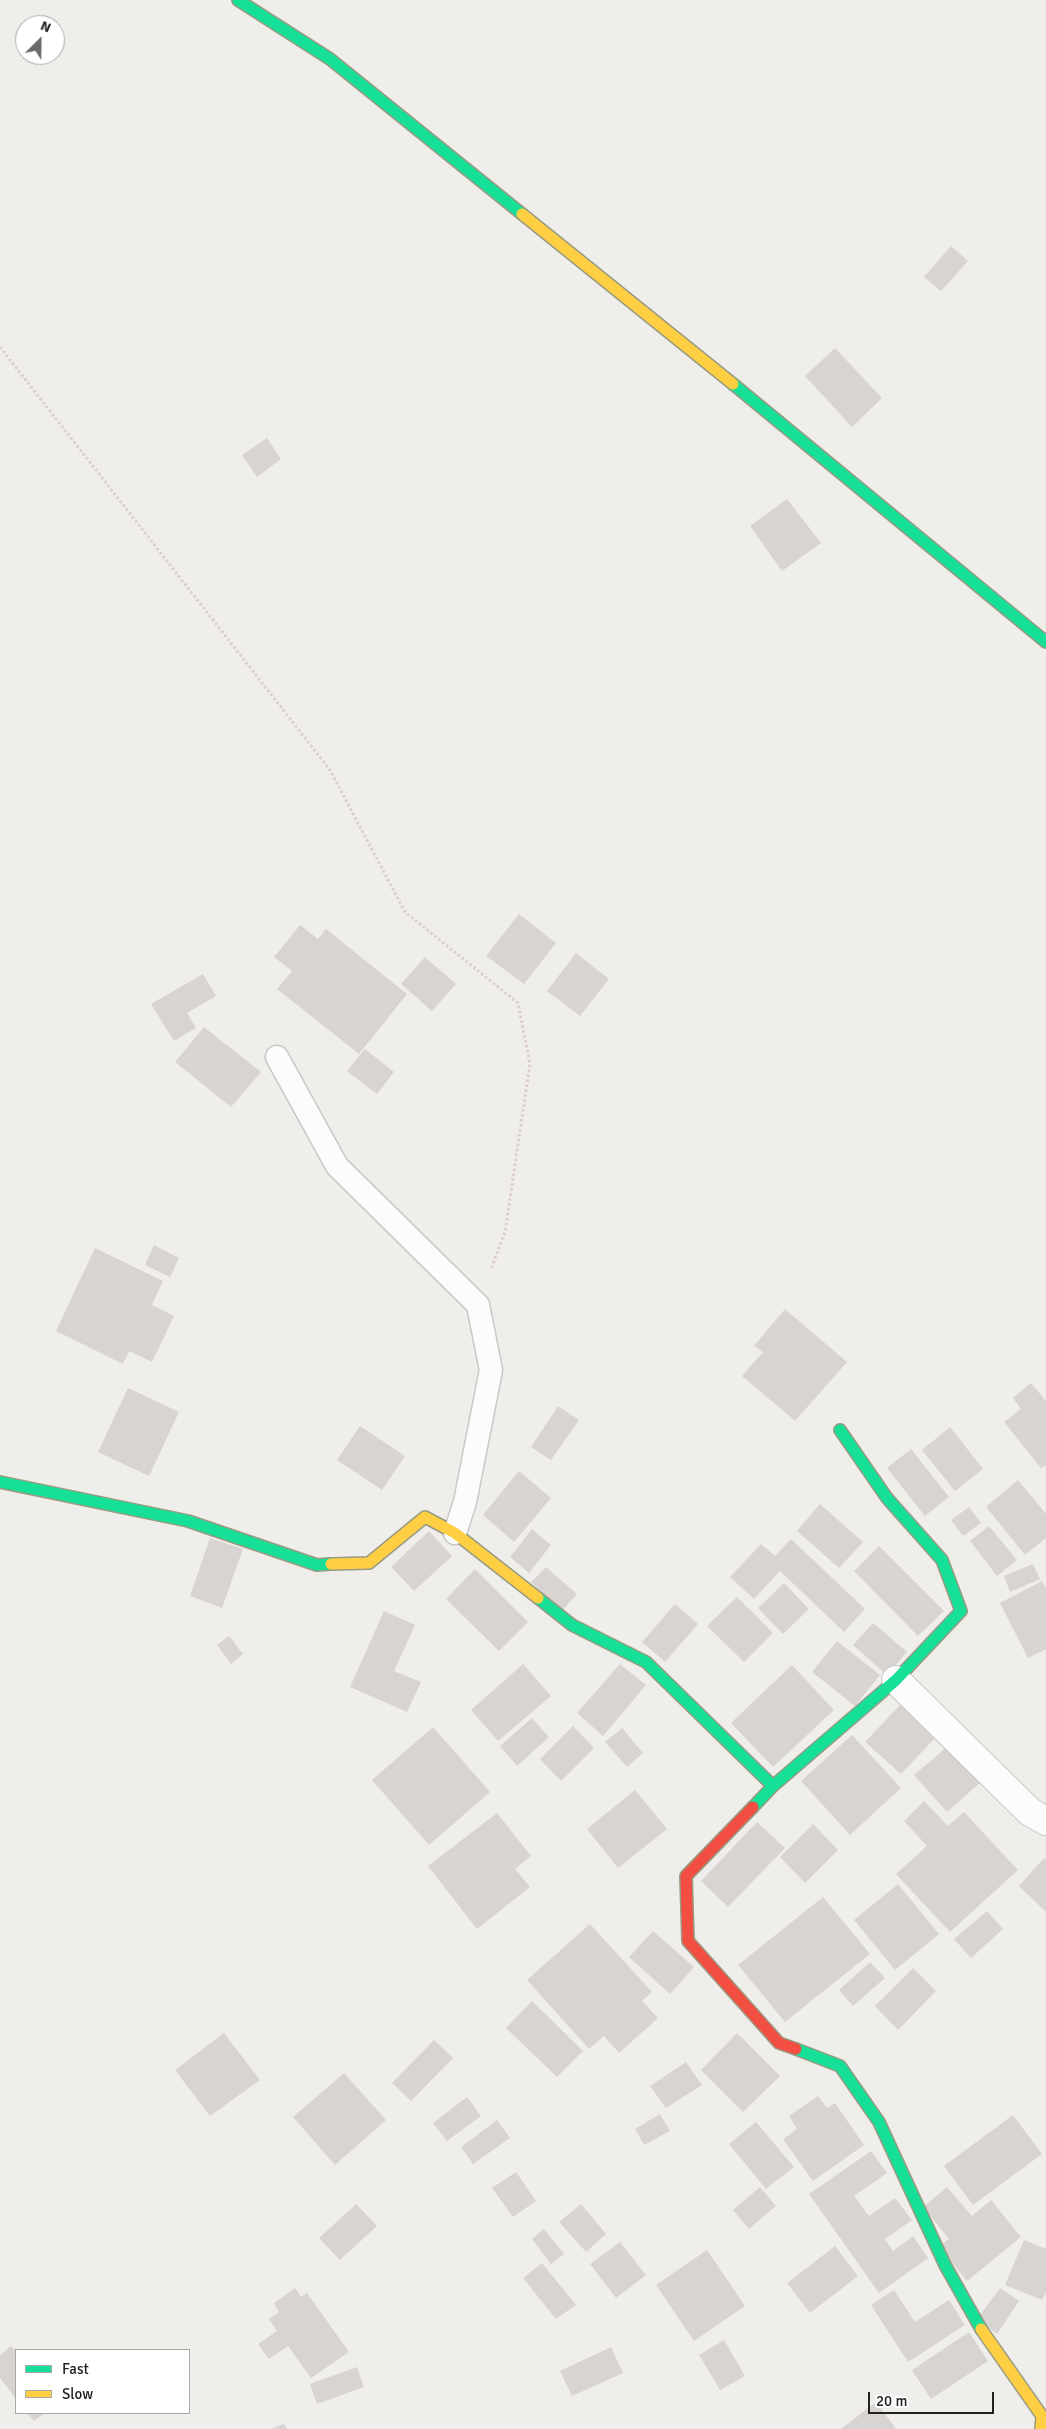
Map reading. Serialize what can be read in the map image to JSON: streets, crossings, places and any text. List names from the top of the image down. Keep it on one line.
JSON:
{"legend":["Fast","Slow"],"scale_bar":"20 m","north":"top right"}
